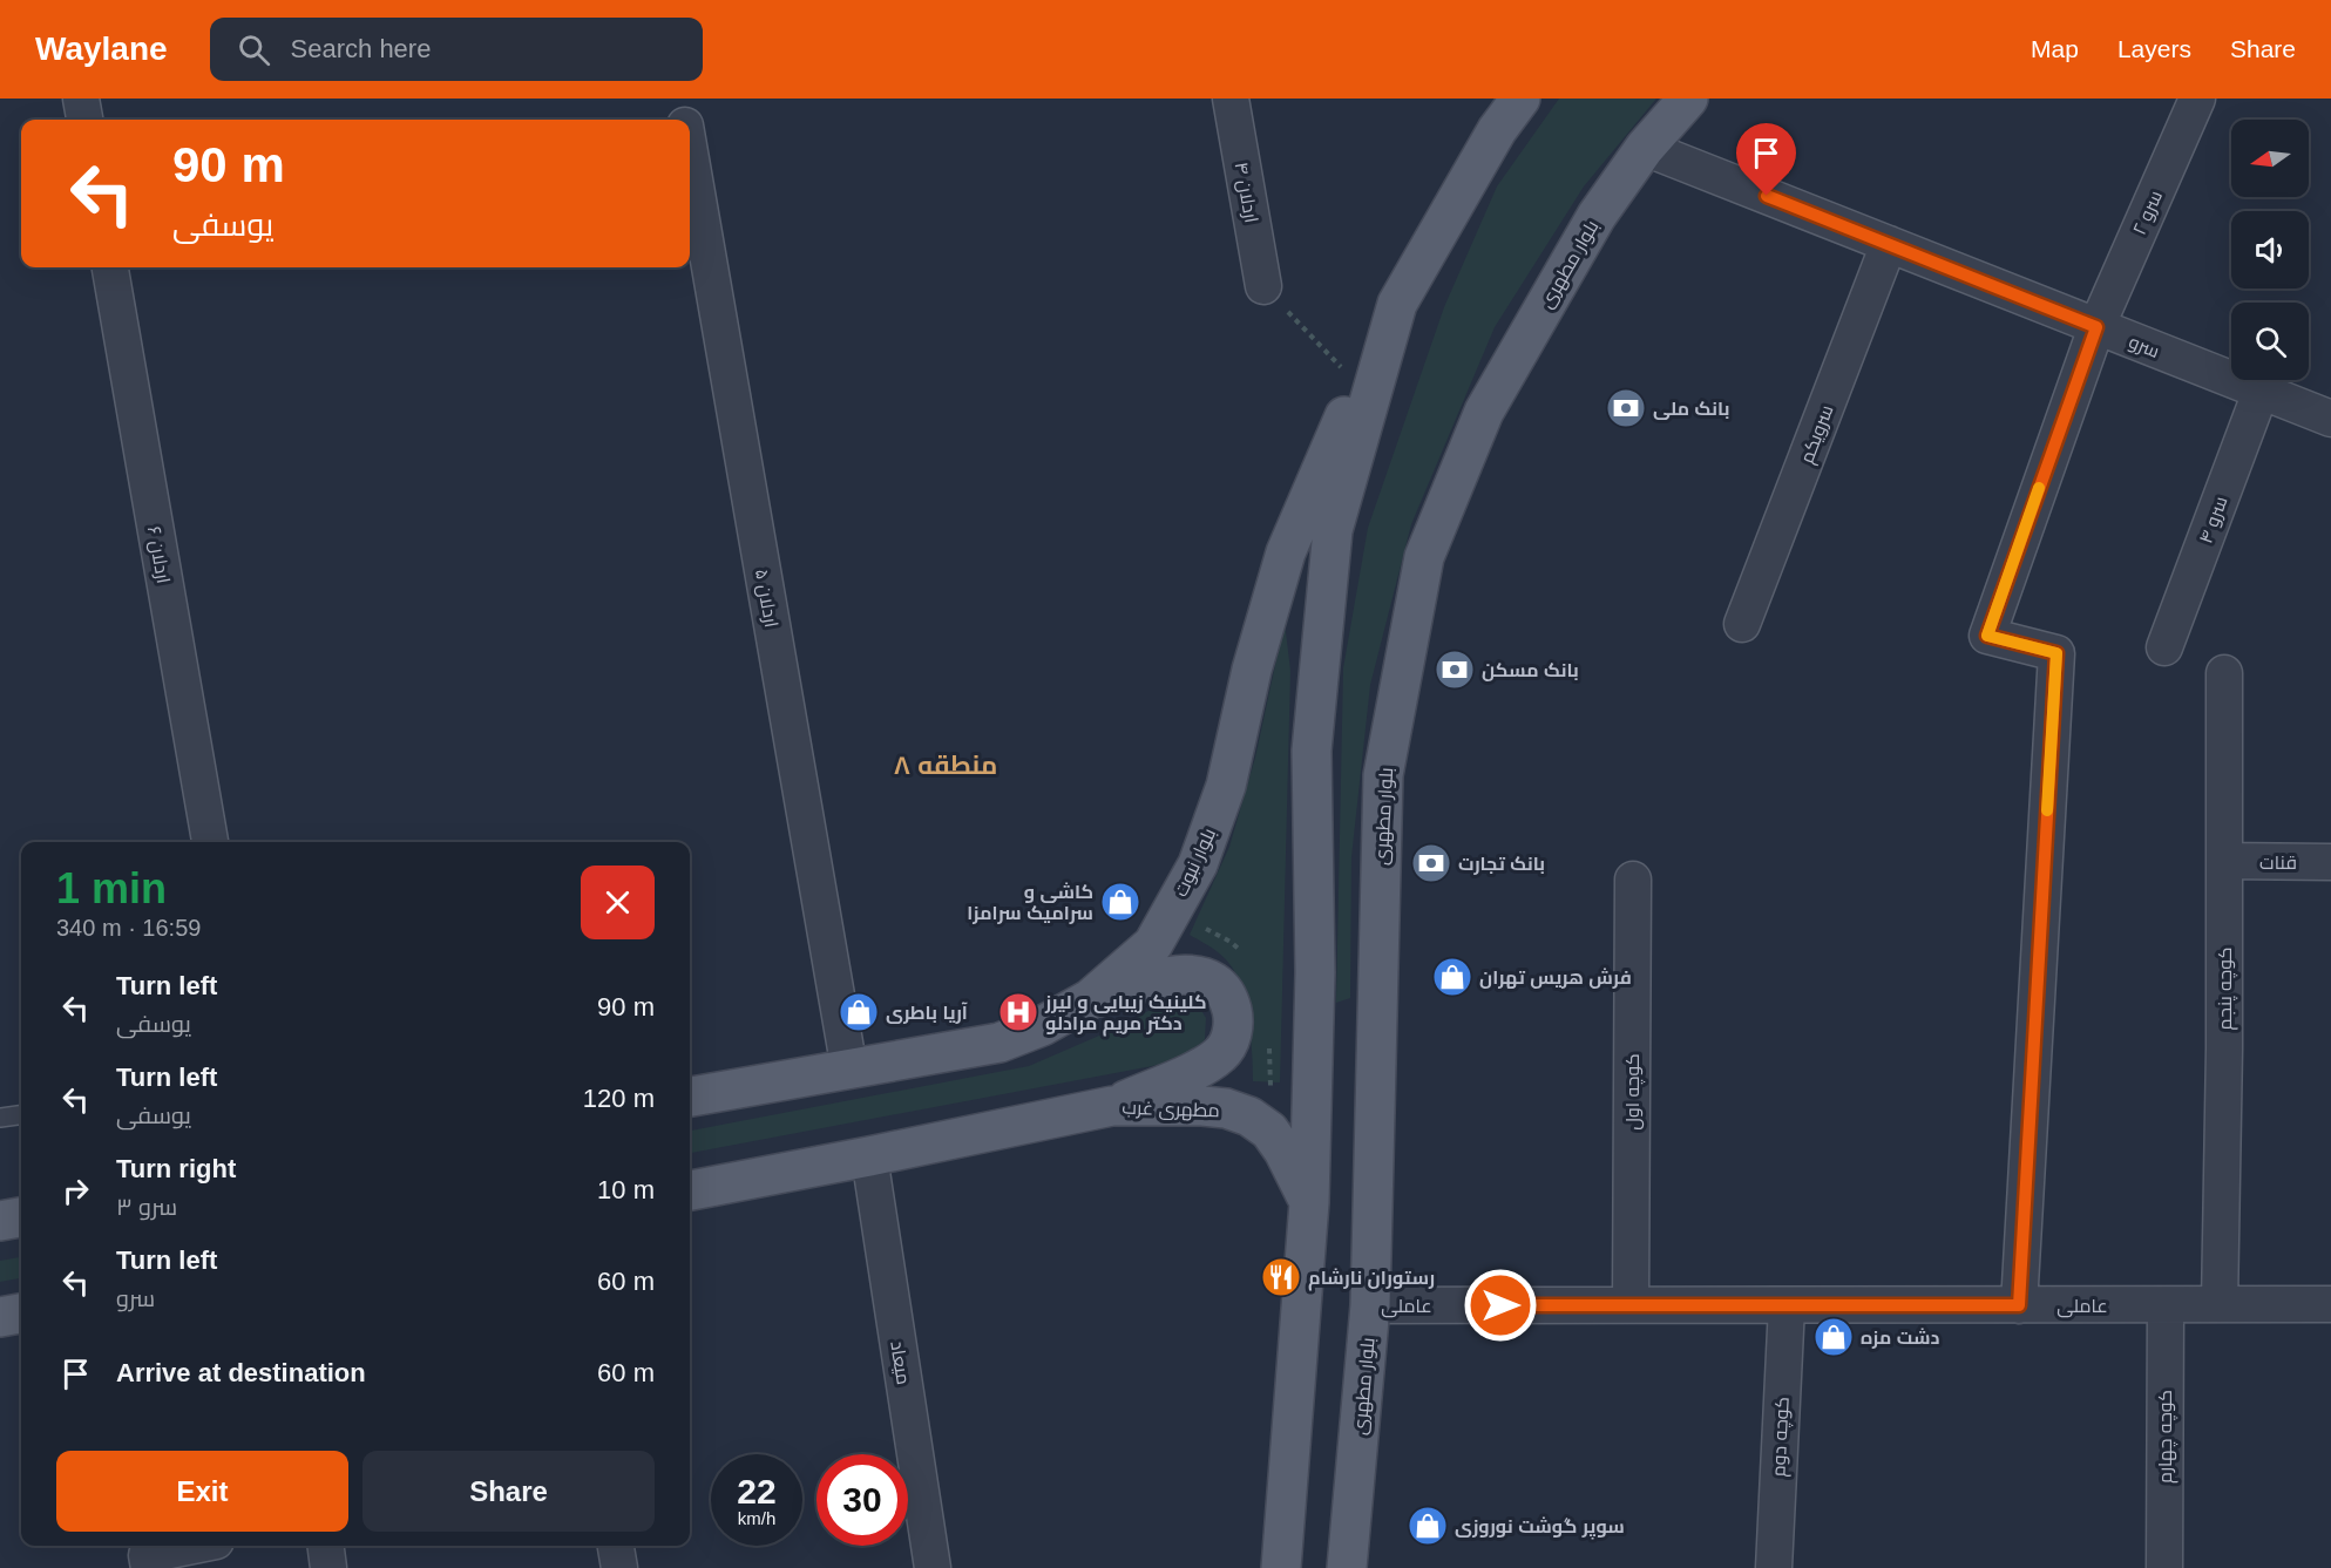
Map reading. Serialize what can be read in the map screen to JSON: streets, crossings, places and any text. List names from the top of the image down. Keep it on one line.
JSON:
{"streets":{"main road":["بلوار مطهری","بلوار نبوت","مطهری غرب"],"street":["اردلان ۴","سرو ۲","سرو","سرویکم","سرو ۴","اردلان ۶","اردلان ۵","قنات","کوچه پنجم","کوچه اول","عاملی","میعاد","کوچه دوم","کوچه چهارم"]},"crossings":[["سرو ۲","سرو"],["سرو ۲","عاملی"],["بلوار مطهری","سرو"],["بلوار مطهری","عاملی"],["سرو","سرویکم"],["سرو","سرو ۴"],["اردلان ۵","بلوار نبوت"],["قنات","کوچه پنجم"],["کوچه پنجم","عاملی"],["کوچه اول","عاملی"],["عاملی","کوچه دوم"],["عاملی","کوچه چهارم"]],"districts":["منطقه ۸"],"places":{"bank":["بانک ملی","بانک مسکن","بانک تجارت"],"shop":["کاشی و سرامیک سرامزا","فرش هریس تهران","آریا باطری","دشت مزه","سوپر گوشت نوروزی"],"hospital":["کلینیک زیبایی و لیرز دکتر مریم مرادلو"],"restaurant":["رستوران نارشام"]},"north":"left","page":{"header":"Waylane","search":"Search here","nav":["Map","Layers","Share"],"turn":["90 m","یوسفی"],"heading":["1 min","340 m · 16:59"],"list":[{"name":"Turn left","note":"یوسفی","value":"90 m"},{"name":"Turn left","note":"یوسفی","value":"120 m"},{"name":"Turn right","note":"سرو ۳","value":"10 m"},{"name":"Turn left","note":"سرو","value":"60 m"},{"name":"Arrive at destination","value":"60 m"}],"buttons":["Exit","Share"],"speed":"22 km/h","limit":"30"}}
